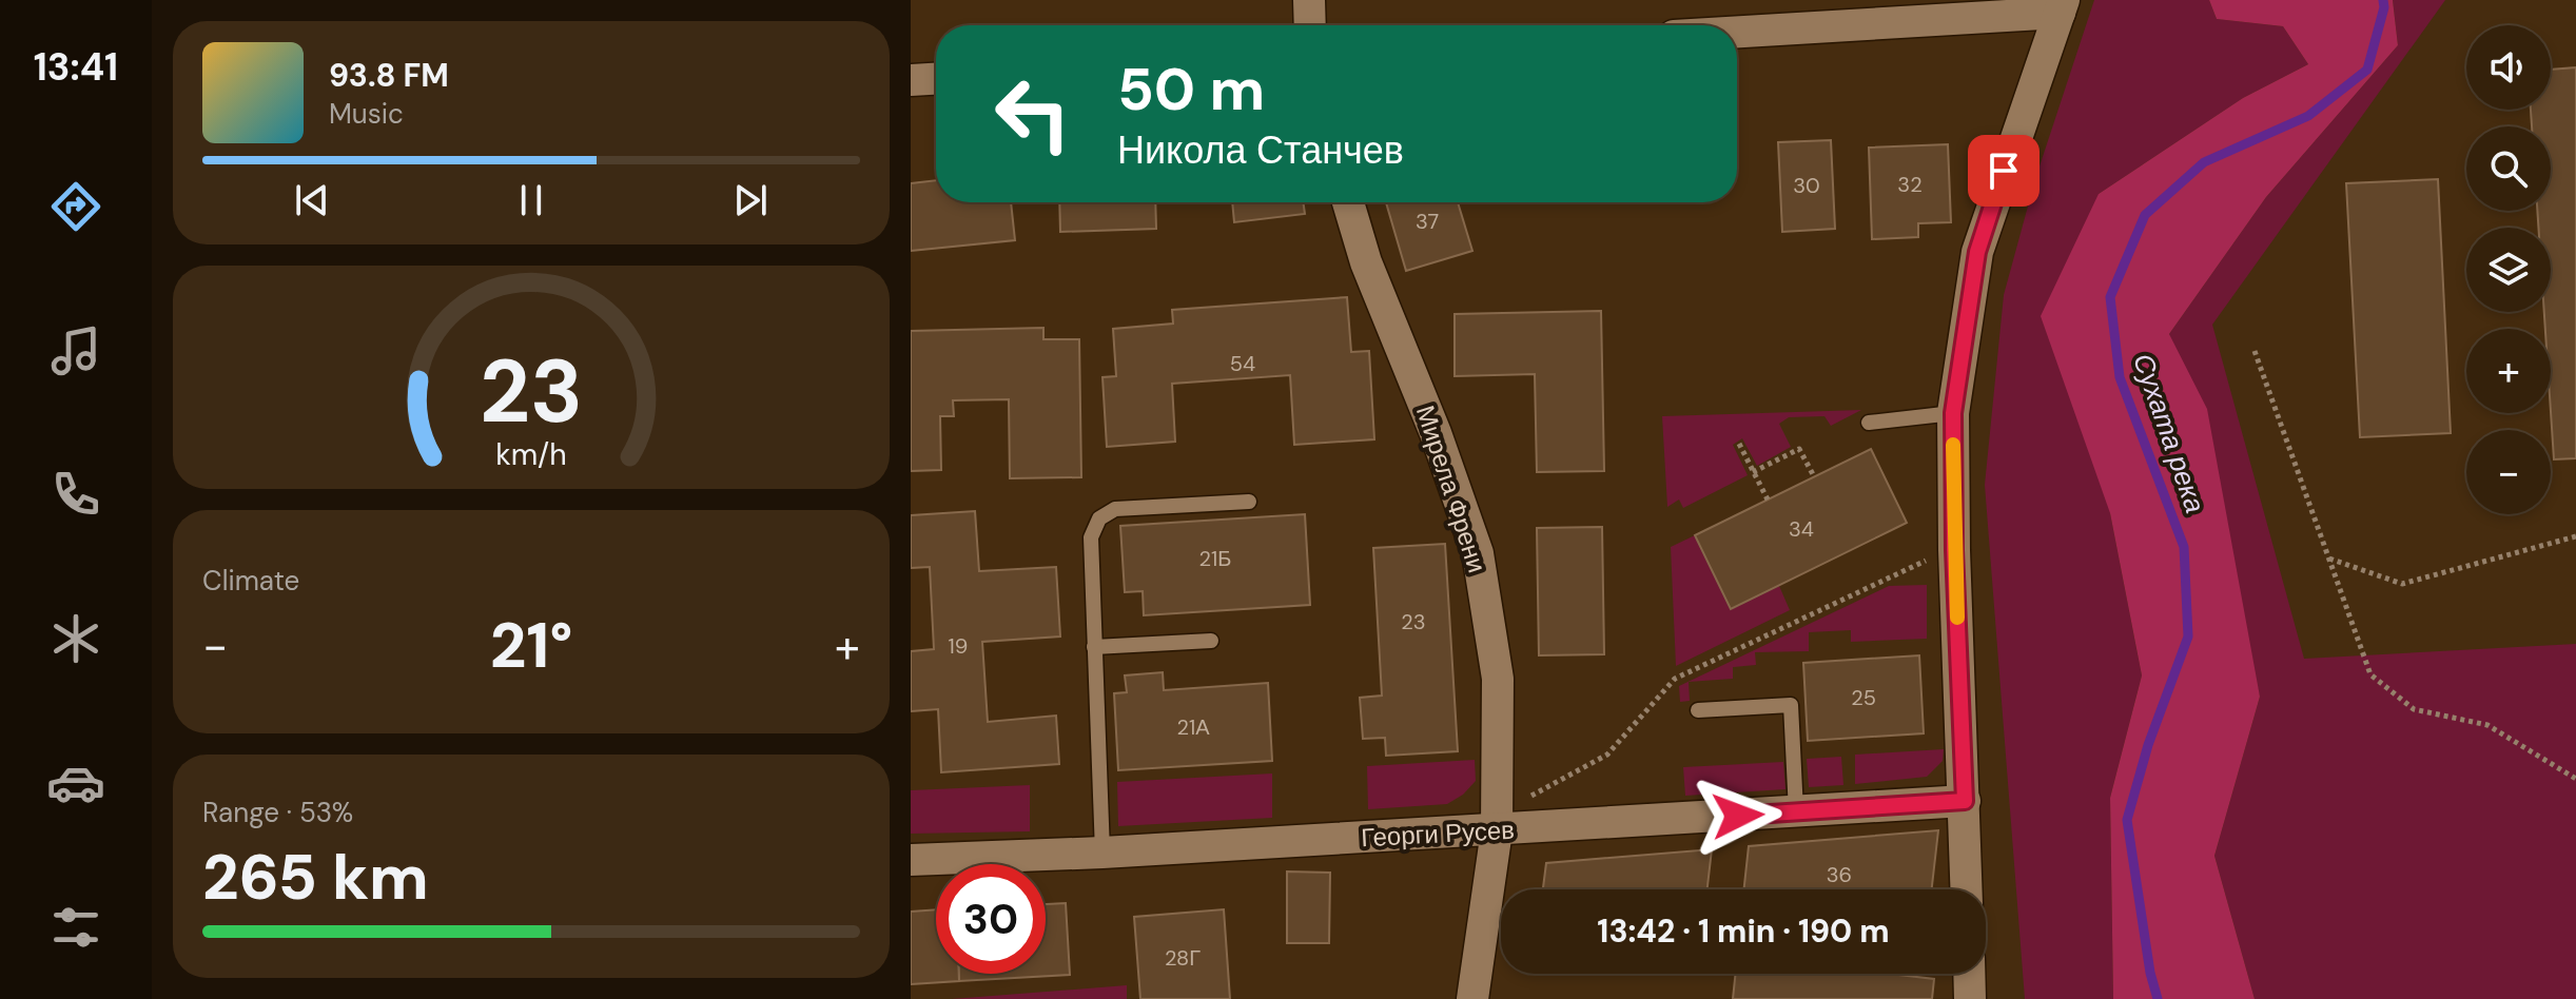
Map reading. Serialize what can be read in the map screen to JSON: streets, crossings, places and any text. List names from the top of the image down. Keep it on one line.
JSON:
{"streets":{"street":["Мирела Френи","Георги Русев"]},"crossings":[["Мирела Френи","Георги Русев"]],"water":["Сухата река"],"house_numbers":["32","30","37","54","34","21Б","23","19","25","21А","36","28Г"],"page":{"tabs":"13:41","map_buttons":["+","−"],"turn":["50 m","Никола Станчев"],"song":["93.8 FM","Music"],"tile":["Climate",["Range · 53%","265 km"]],"heat":["−","21°","+"],"limit":"30","trip":"13:42 · 1 min · 190 m","gauge":["23","km/h"]}}
